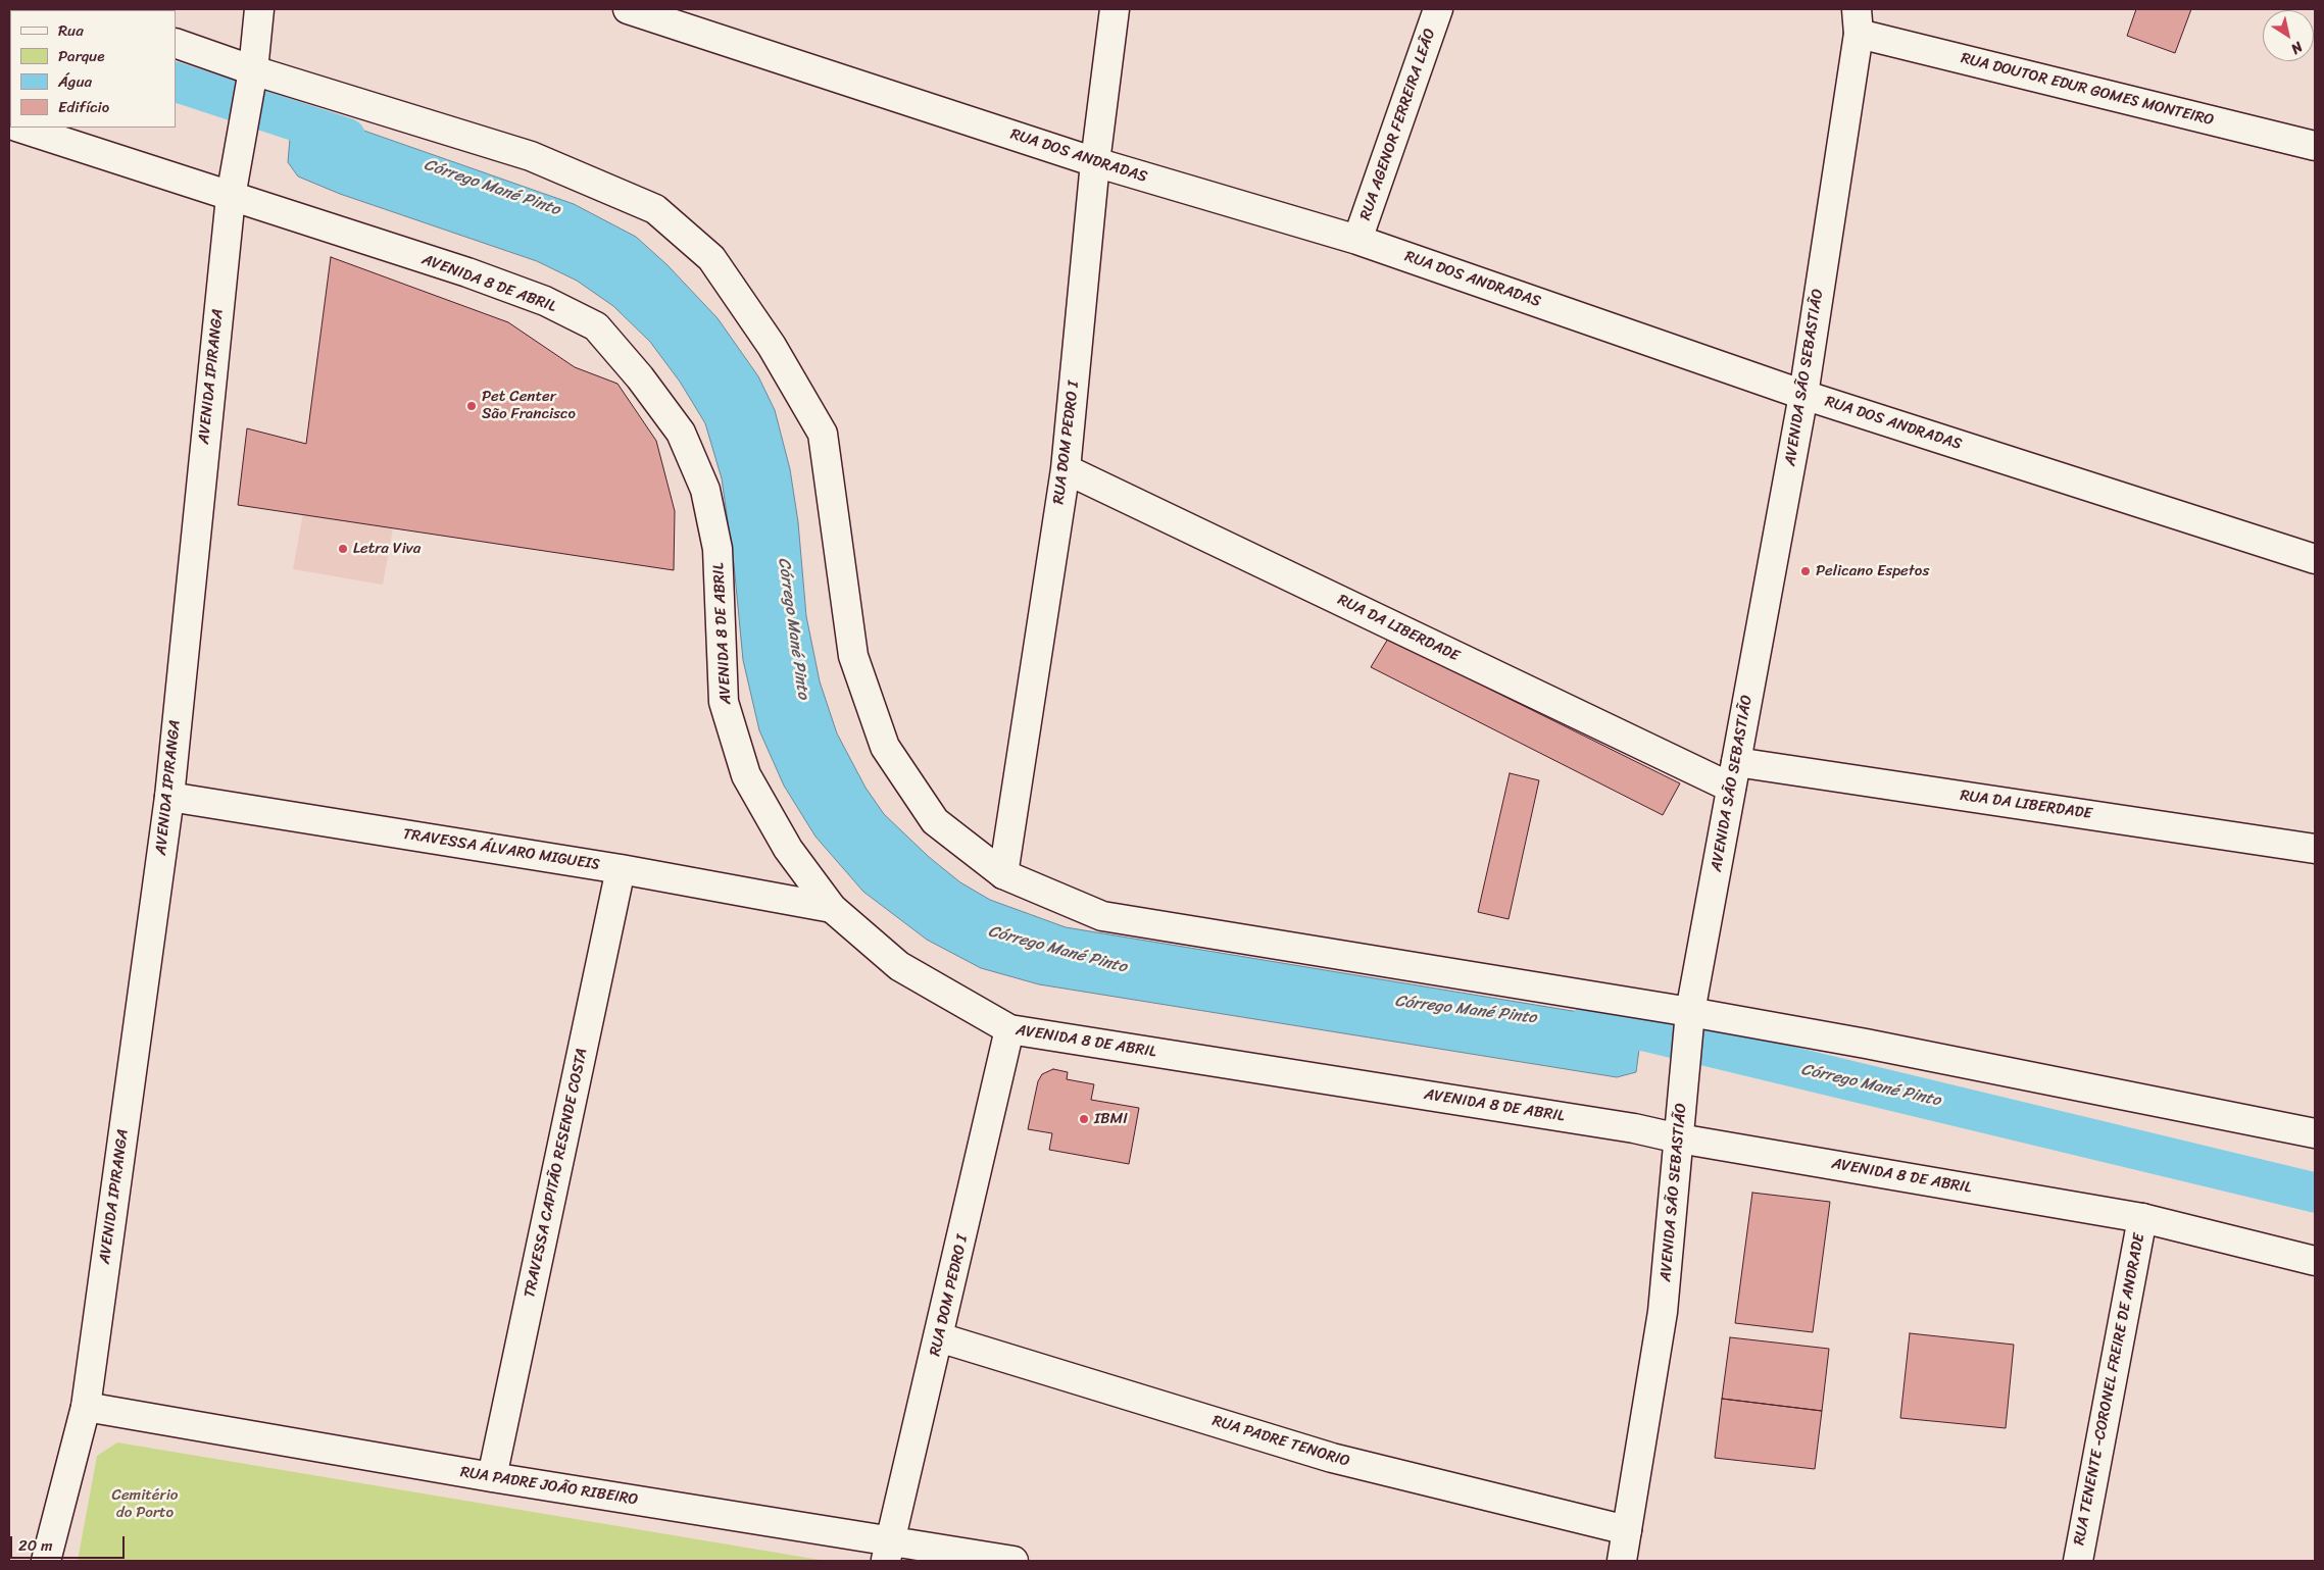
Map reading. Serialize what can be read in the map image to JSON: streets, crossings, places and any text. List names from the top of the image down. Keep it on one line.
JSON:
{"streets":{"street":["RUA DOUTOR EDUR GOMES MONTEIRO","RUA AGENOR FERREIRA LEÃO","RUA DOS ANDRADAS","AVENIDA 8 DE ABRIL","AVENIDA IPIRANGA","AVENIDA SÃO SEBASTIÃO","RUA DOM PEDRO I","RUA DA LIBERDADE","TRAVESSA ÁLVARO MIGUEIS","TRAVESSA CAPITÃO RESENDE COSTA","RUA TENENTE -CORONEL FREIRE DE ANDRADE","RUA PADRE TENORIO","RUA PADRE JOÃO RIBEIRO"]},"crossings":[["RUA DOUTOR EDUR GOMES MONTEIRO","AVENIDA SÃO SEBASTIÃO"],["RUA AGENOR FERREIRA LEÃO","RUA DOS ANDRADAS"],["RUA DOS ANDRADAS","AVENIDA SÃO SEBASTIÃO"],["RUA DOS ANDRADAS","RUA DOM PEDRO I"],["AVENIDA 8 DE ABRIL","AVENIDA IPIRANGA"],["AVENIDA 8 DE ABRIL","AVENIDA SÃO SEBASTIÃO"],["AVENIDA 8 DE ABRIL","RUA DOM PEDRO I"],["AVENIDA 8 DE ABRIL","TRAVESSA ÁLVARO MIGUEIS"],["AVENIDA 8 DE ABRIL","RUA TENENTE -CORONEL FREIRE DE ANDRADE"],["AVENIDA IPIRANGA","TRAVESSA ÁLVARO MIGUEIS"],["AVENIDA IPIRANGA","RUA PADRE JOÃO RIBEIRO"],["AVENIDA SÃO SEBASTIÃO","RUA DA LIBERDADE"],["AVENIDA SÃO SEBASTIÃO","RUA PADRE TENORIO"],["RUA DOM PEDRO I","RUA DA LIBERDADE"],["RUA DOM PEDRO I","RUA PADRE TENORIO"],["RUA DOM PEDRO I","RUA PADRE JOÃO RIBEIRO"],["TRAVESSA ÁLVARO MIGUEIS","TRAVESSA CAPITÃO RESENDE COSTA"],["TRAVESSA CAPITÃO RESENDE COSTA","RUA PADRE JOÃO RIBEIRO"]],"water":["Córrego Mané Pinto"],"parks":["Cemitério do Porto"],"places":["Pet Center São Francisco","Letra Viva","Pelicano Espetos","IBMI"],"legend":["Rua","Parque","Água","Edifício"],"scale_bar":"20 m","north":"bottom right"}
